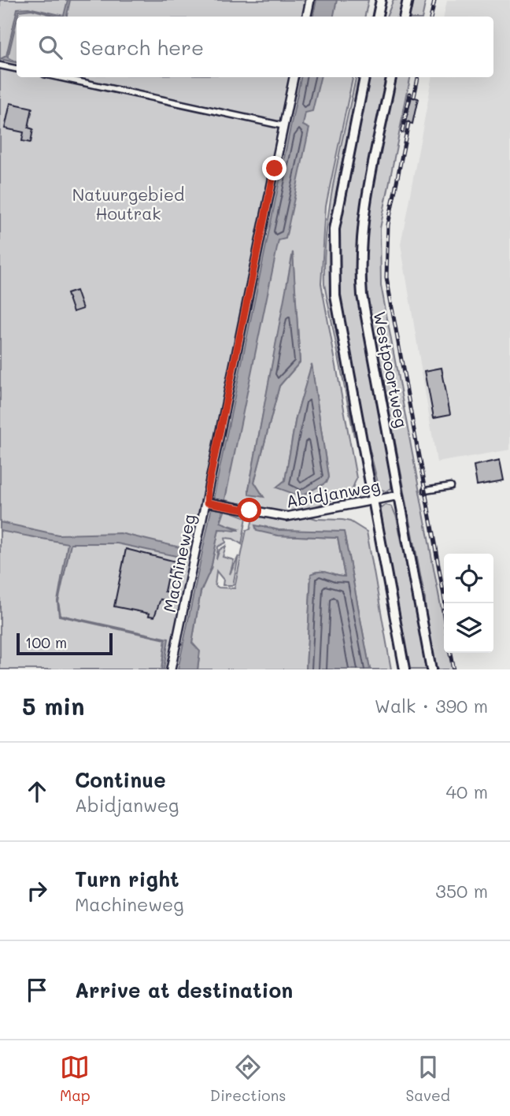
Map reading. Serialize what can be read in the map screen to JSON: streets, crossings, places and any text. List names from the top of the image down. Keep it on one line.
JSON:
{"streets":{"main road":["Westpoortweg"],"street":["Abidjanweg","Machineweg"]},"crossings":[["Westpoortweg","Abidjanweg"],["Abidjanweg","Machineweg"]],"parks":["Natuurgebied Houtrak"],"scale_bar":"100 m","page":{"search":"Search here","scale":"100 m","heading":["5 min","Walk · 390 m"],"list":[["Continue","Abidjanweg","40 m"],["Turn right","Machineweg","350 m"],"Arrive at destination"],"nav":["Map","Directions","Saved"]}}
